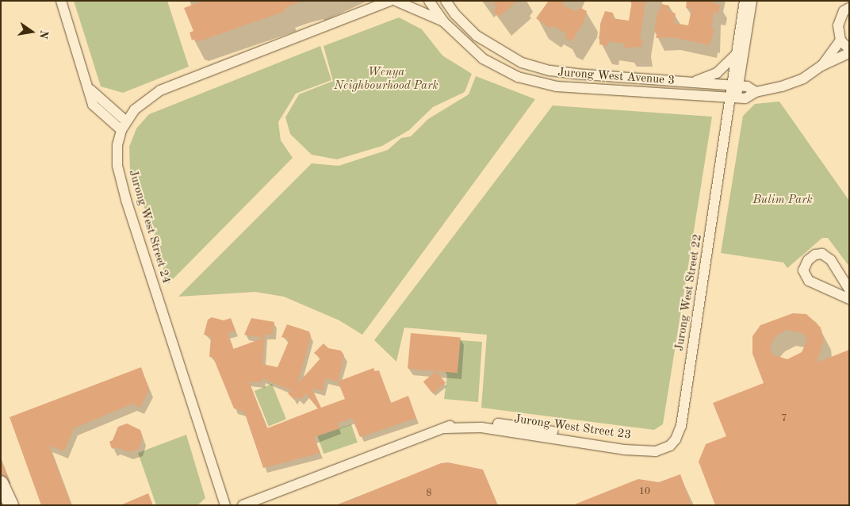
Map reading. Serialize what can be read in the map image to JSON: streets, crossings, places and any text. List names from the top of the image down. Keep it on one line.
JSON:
{"streets":{"street":["Jurong West Avenue 3","Jurong West Street 24","Jurong West Street 22","Jurong West Street 23"]},"crossings":[["Jurong West Avenue 3","Jurong West Street 22"],["Jurong West Street 22","Jurong West Street 23"]],"parks":["Wenya Neighbourhood Park","Bulim Park"],"house_numbers":["7","10","8"],"north":"right"}
